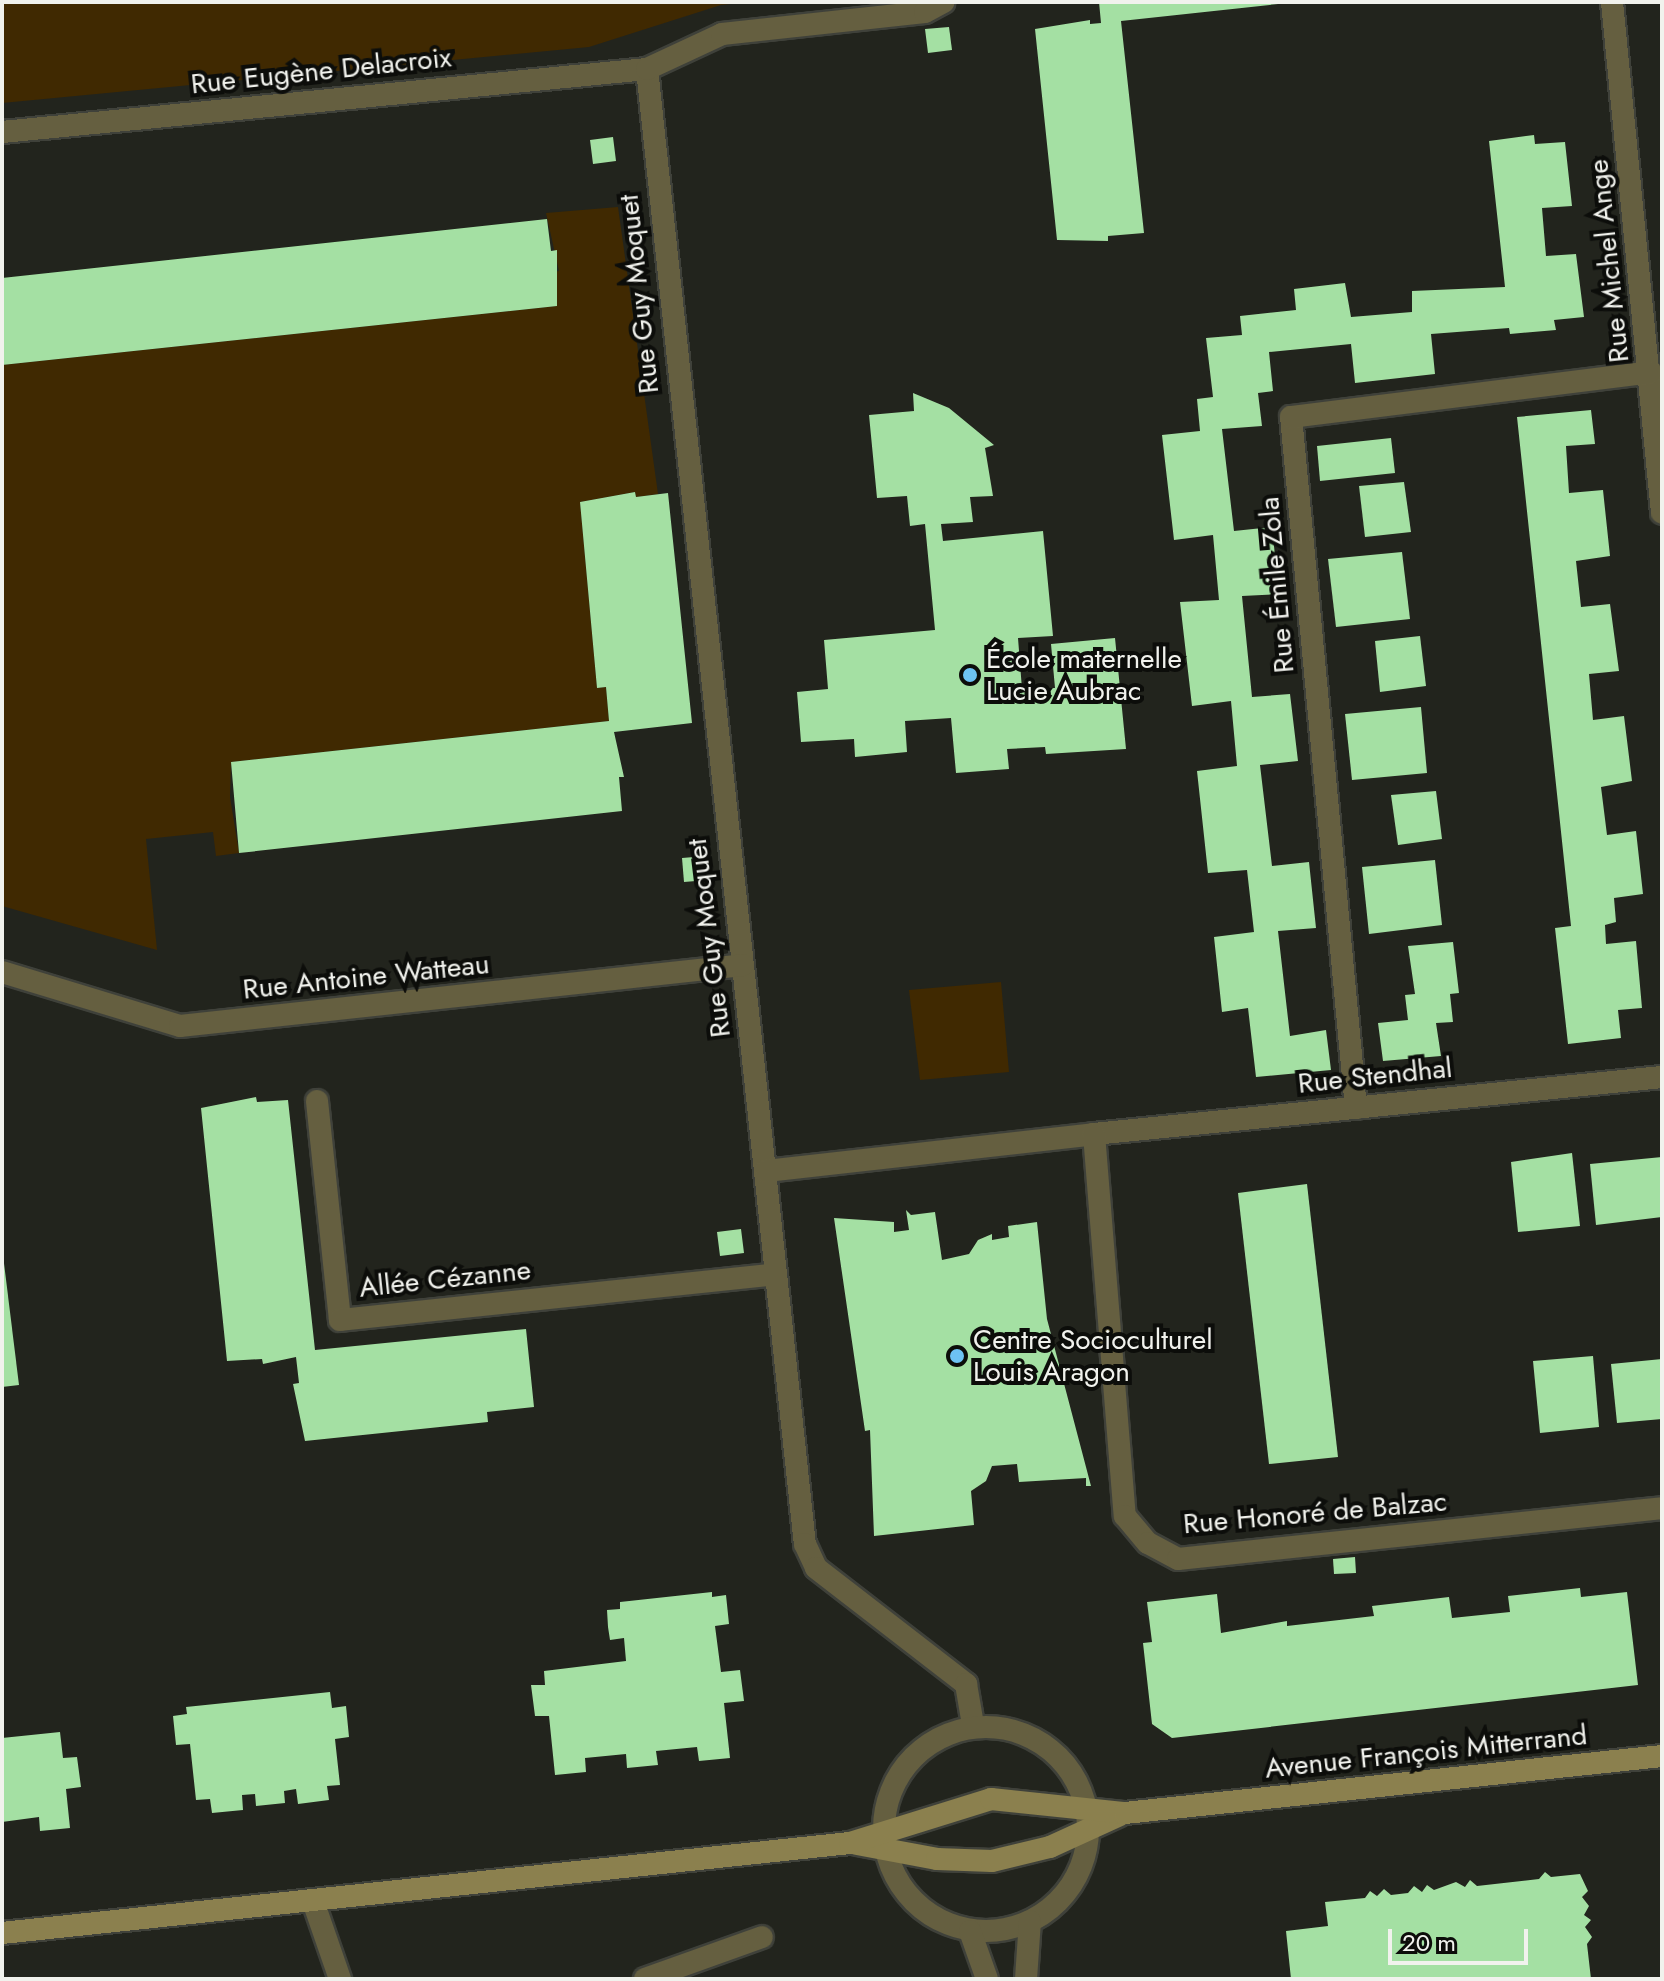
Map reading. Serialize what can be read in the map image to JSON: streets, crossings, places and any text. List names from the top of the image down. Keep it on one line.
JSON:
{"streets":{"main road":["Avenue François Mitterrand"],"street":["Rue Eugène Delacroix","Rue Michel Ange","Rue Guy Moquet","Rue Émile Zola","Rue Antoine Watteau","Rue Stendhal","Allée Cézanne","Rue Honoré de Balzac"]},"crossings":[["Rue Eugène Delacroix","Rue Guy Moquet"],["Rue Michel Ange","Rue Émile Zola"],["Rue Guy Moquet","Rue Antoine Watteau"],["Rue Guy Moquet","Allée Cézanne"],["Rue Émile Zola","Rue Stendhal"],["Rue Stendhal","Rue Honoré de Balzac"]],"places":["École maternelle Lucie Aubrac","Centre Socioculturel Louis Aragon"],"scale_bar":"20 m"}
